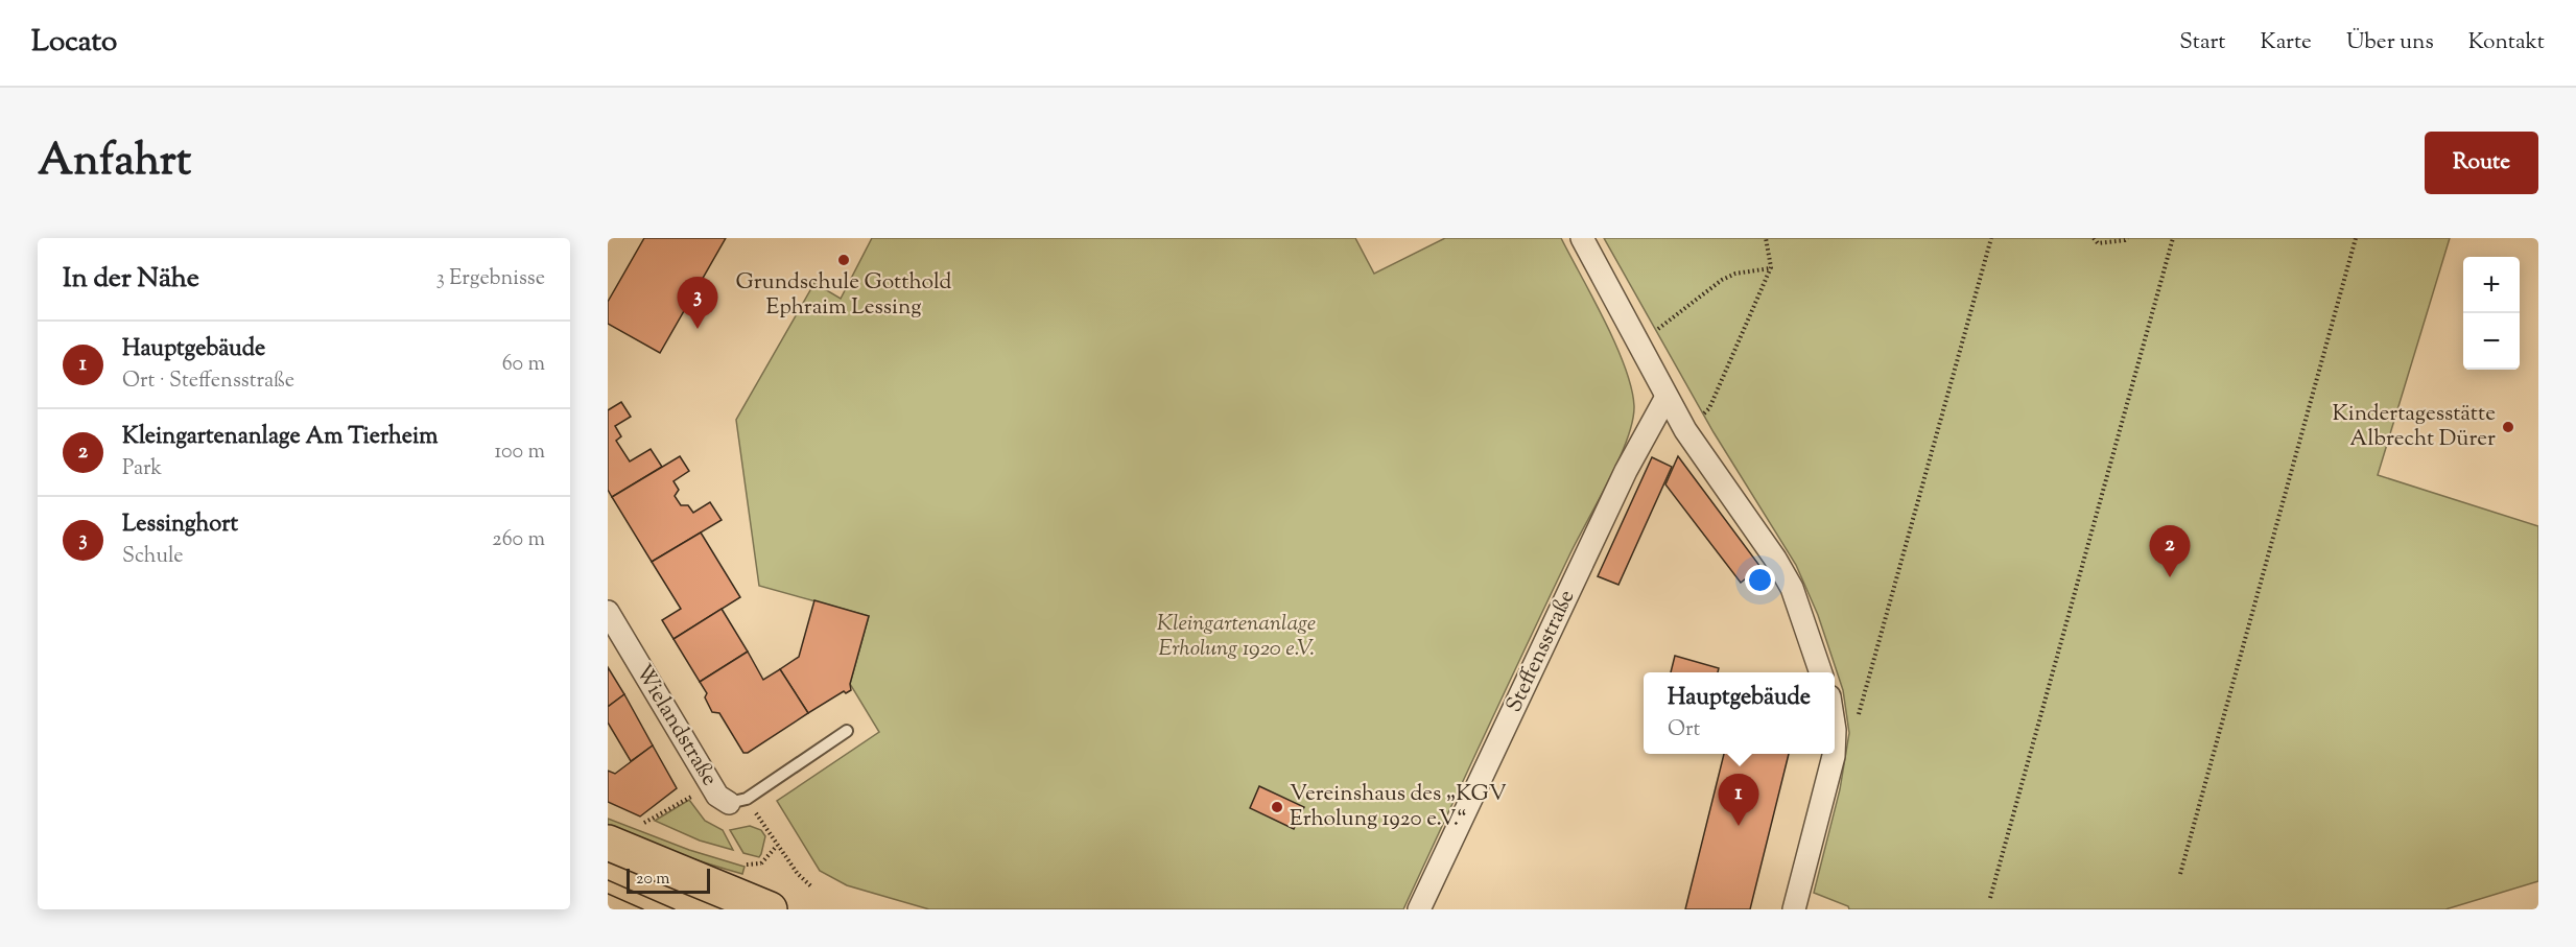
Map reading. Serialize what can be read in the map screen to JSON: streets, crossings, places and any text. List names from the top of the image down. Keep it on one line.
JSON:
{"streets":{"street":["Steffensstraße","Wielandstraße"]},"parks":["Kleingartenanlage Erholung 1920 e.V."],"places":["Grundschule Gotthold Ephraim Lessing","Kindertagesstätte Albrecht Dürer","Vereinshaus des „KGV Erholung 1920 e.V.“"],"scale_bar":"20 m","page":{"header":"Locato","nav":["Start","Karte","Über uns","Kontakt"],"title":"Anfahrt","buttons":"Route","heading":["In der Nähe","3 Ergebnisse"],"map_buttons":["+","−"],"pins":["3","2","1"],"list":[{"mark":"1","name":"Hauptgebäude","note":"Ort · Steffensstraße","value":"60 m"},{"mark":"2","name":"Kleingartenanlage Am Tierheim","note":"Park","value":"100 m"},{"mark":"3","name":"Lessinghort","note":"Schule","value":"260 m"}],"popup":["Hauptgebäude","Ort"],"scale":"20 m"}}
